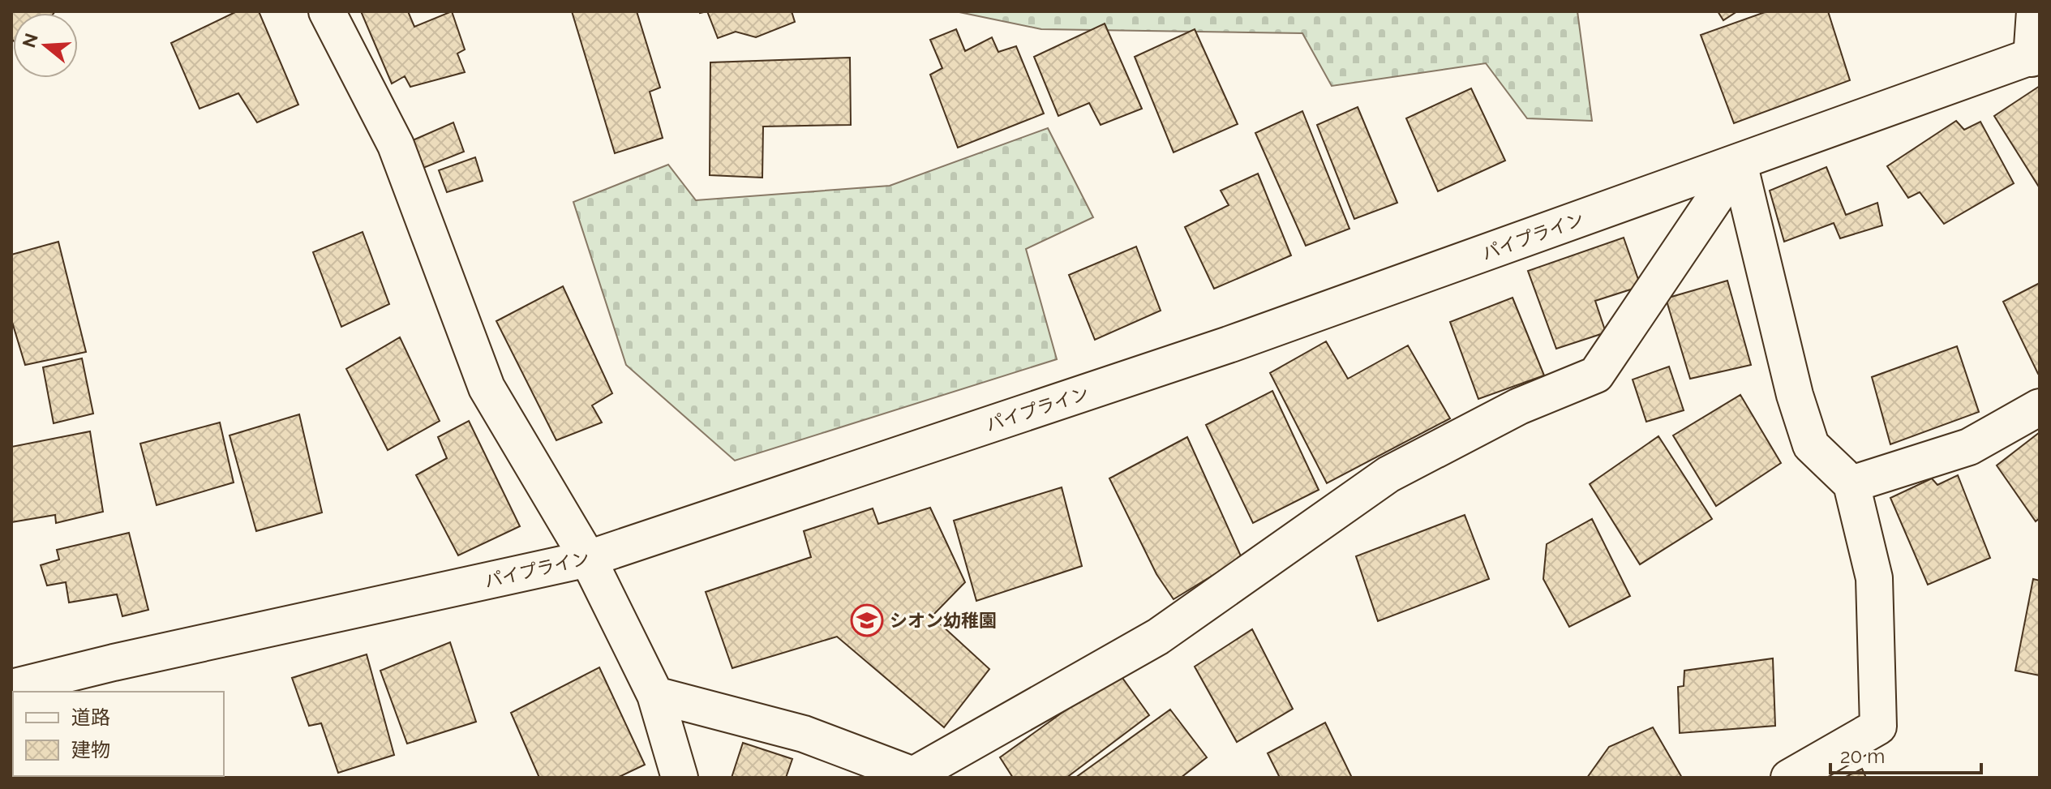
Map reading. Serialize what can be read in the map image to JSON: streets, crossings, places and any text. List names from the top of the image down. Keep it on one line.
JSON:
{"streets":{"street":["パイプライン"]},"places":{"school or university":["シオン幼稚園"]},"legend":["道路","建物"],"scale_bar":"20 m","north":"left"}
